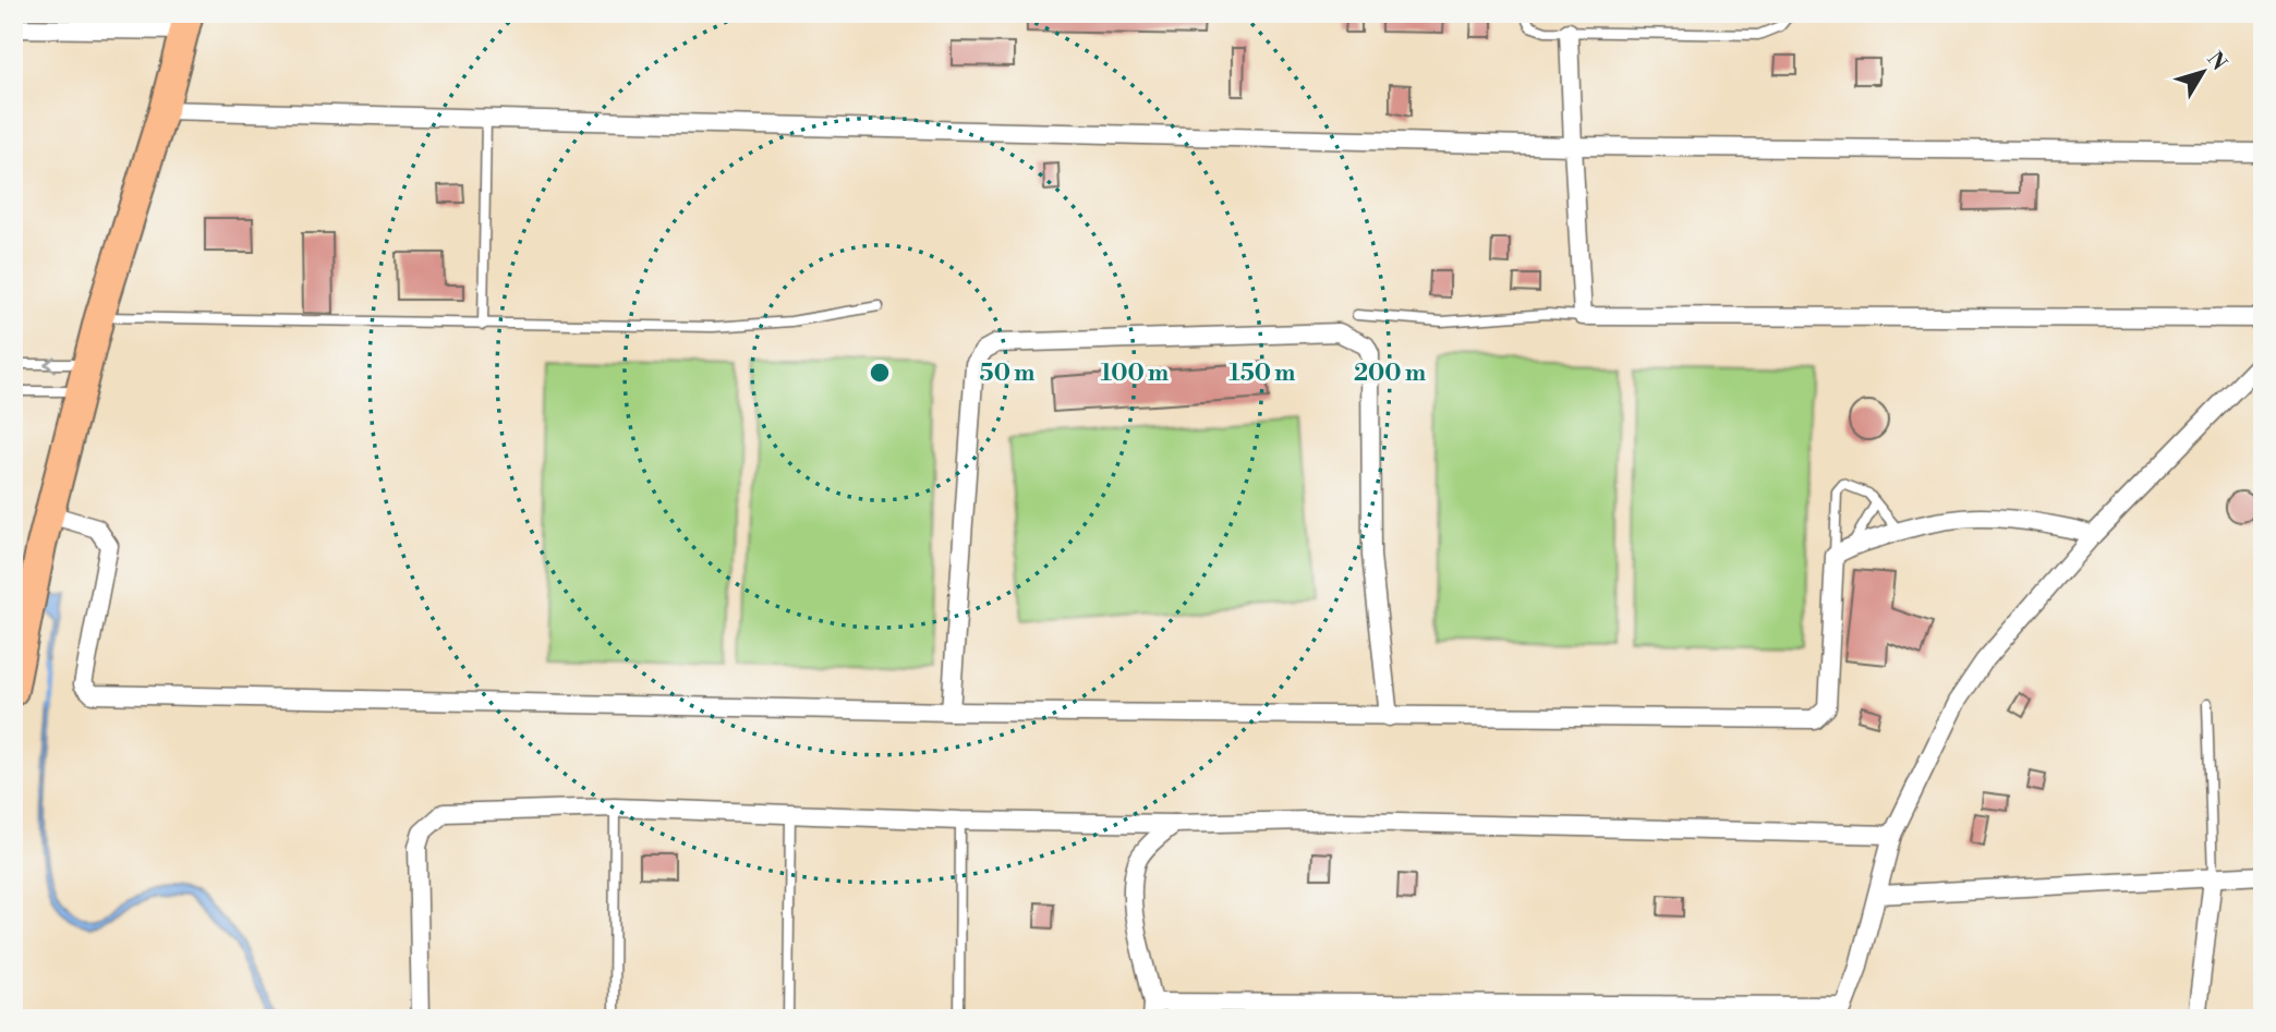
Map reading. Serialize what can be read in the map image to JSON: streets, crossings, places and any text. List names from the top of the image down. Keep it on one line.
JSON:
{"north":"top right","rings":["50 m","100 m","150 m","200 m"]}
